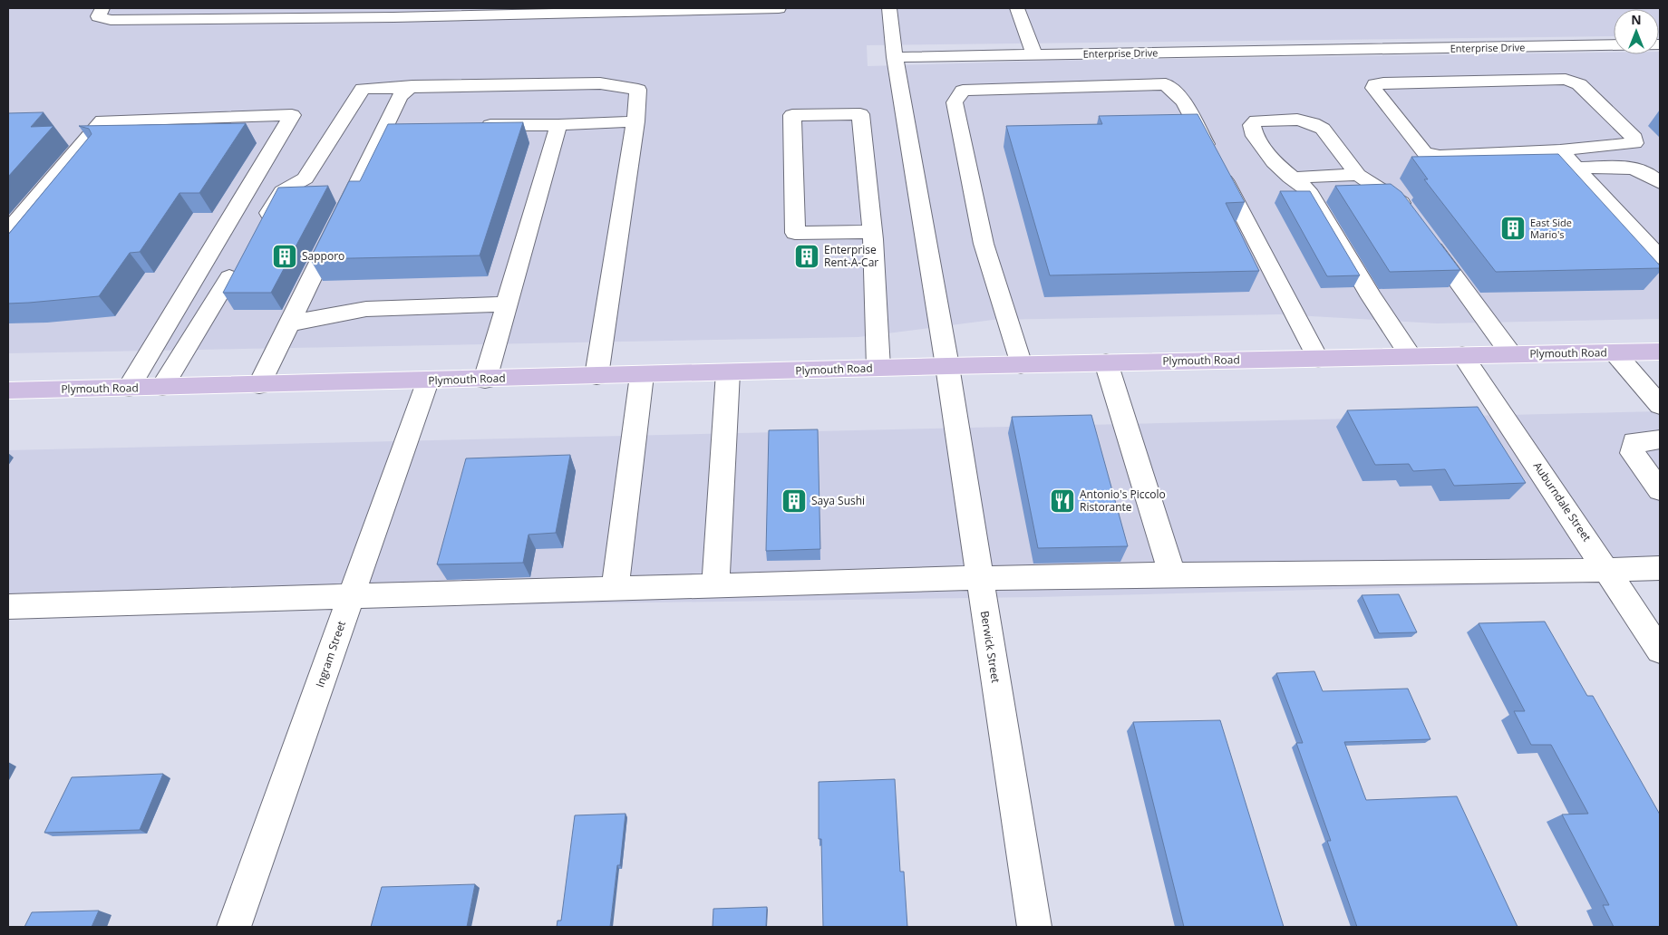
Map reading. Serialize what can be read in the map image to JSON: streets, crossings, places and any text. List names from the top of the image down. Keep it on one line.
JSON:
{"streets":{"main road":["Plymouth Road"],"street":["Enterprise Drive","Auburndale Street","Berwick Street","Ingram Street"]},"crossings":[["Plymouth Road","Auburndale Street"],["Plymouth Road","Berwick Street"],["Plymouth Road","Ingram Street"]],"places":{"building":["East Side Mario's","Sapporo","Enterprise Rent-A-Car","Saya Sushi"],"restaurant":["Antonio's Piccolo Ristorante"]},"north":"top"}
